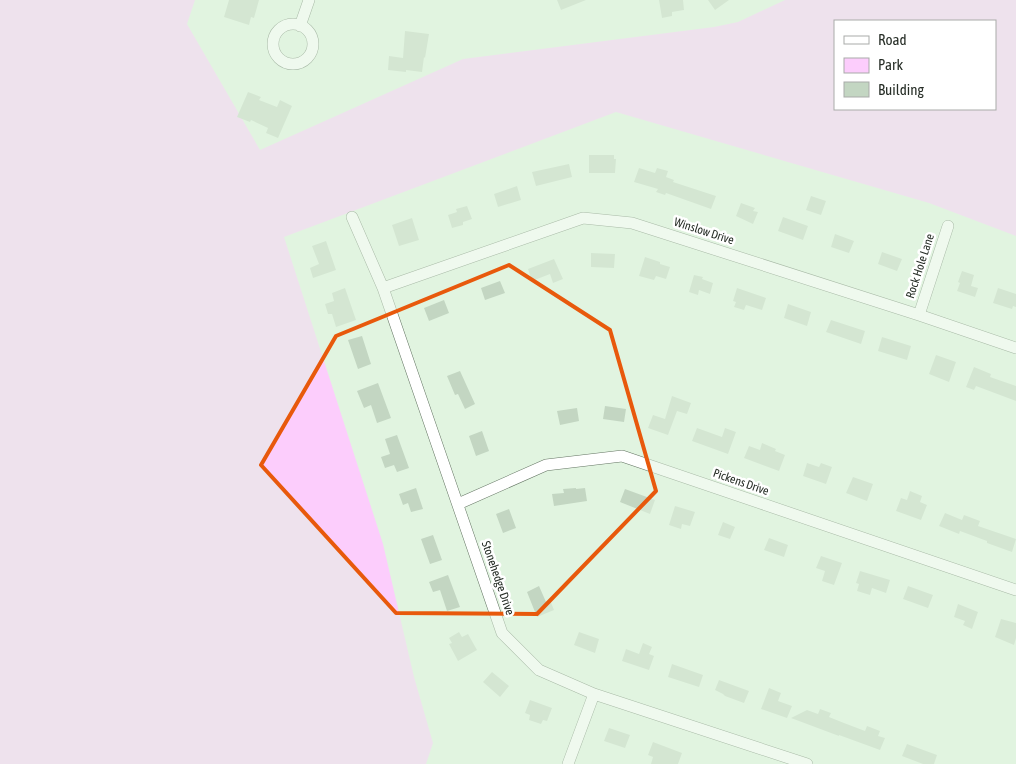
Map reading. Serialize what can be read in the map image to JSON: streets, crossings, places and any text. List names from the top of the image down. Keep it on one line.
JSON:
{"streets":{"street":["Winslow Drive","Rock Hole Lane","Pickens Drive","Stonehedge Drive"]},"crossings":[["Winslow Drive","Rock Hole Lane"],["Winslow Drive","Stonehedge Drive"],["Pickens Drive","Stonehedge Drive"]],"legend":["Road","Park","Building"]}
